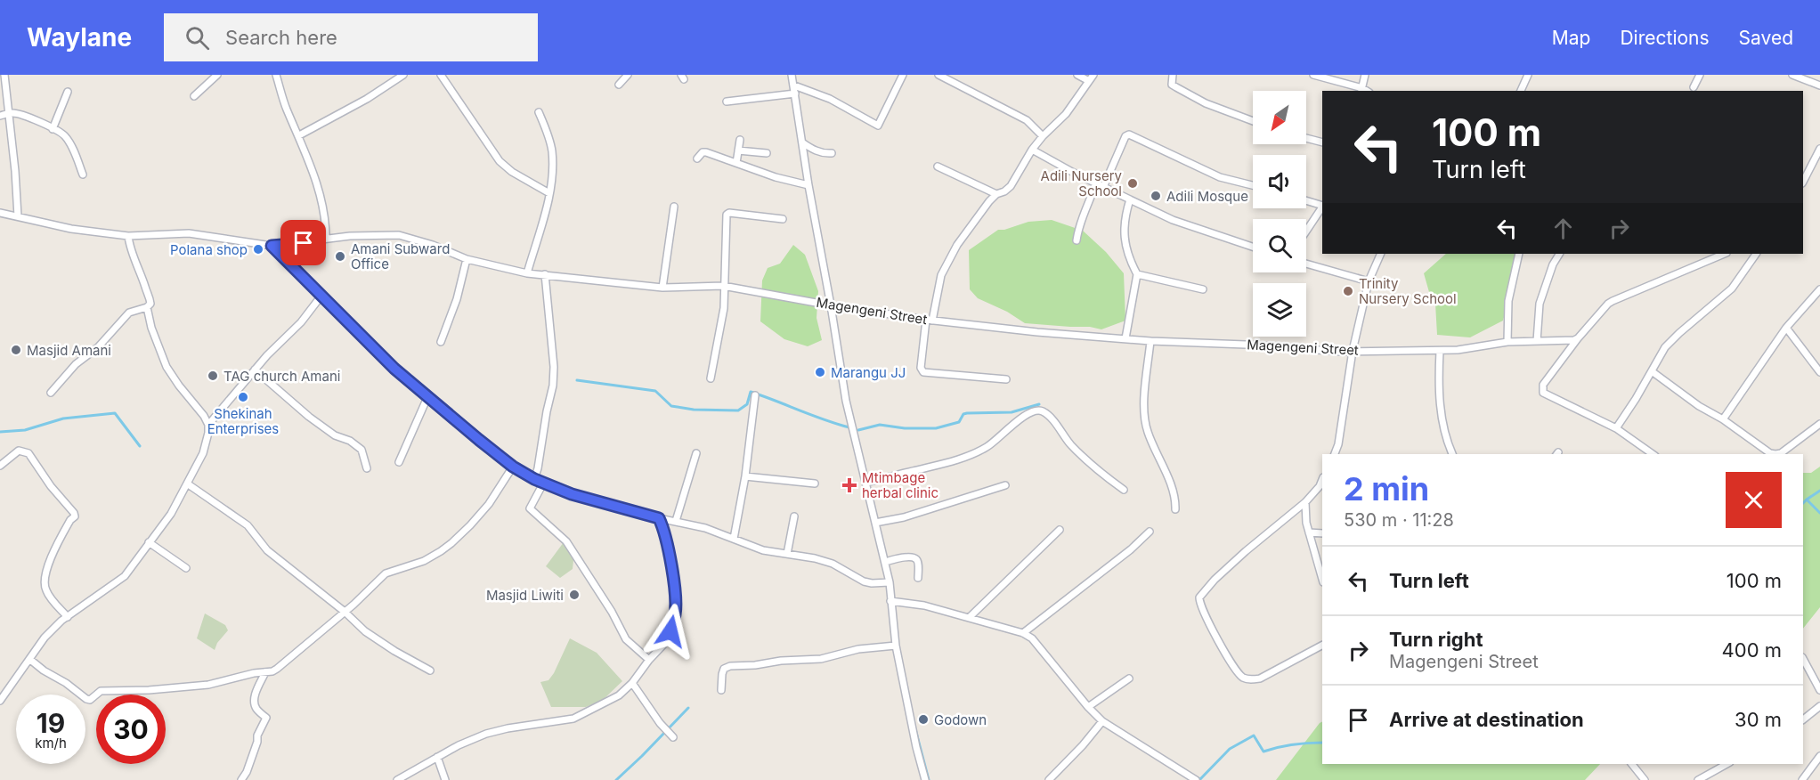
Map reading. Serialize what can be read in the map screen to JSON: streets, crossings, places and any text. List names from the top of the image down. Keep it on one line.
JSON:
{"streets":{"street":["Magengeni Street"]},"places":{"other":["Adili Nursery School","Adili Mosque","Polana shop","Amani Subward Office","Trinity Nursery School","Masjid Amani","Marangu JJ","TAG church Amani","Shekinah Enterprises","Masjid Liwiti","Godown"],"health":["Mtimbage herbal clinic"]},"north":"bottom left","page":{"header":"Waylane","search":"Search here","nav":["Map","Directions","Saved"],"turn":["100 m","Turn left"],"heading":["2 min","530 m · 11:28"],"list":[{"name":"Turn left","value":"100 m"},{"name":"Turn right","note":"Magengeni Street","value":"400 m"},{"name":"Arrive at destination","value":"30 m"}],"speed":"19 km/h","limit":"30"}}
